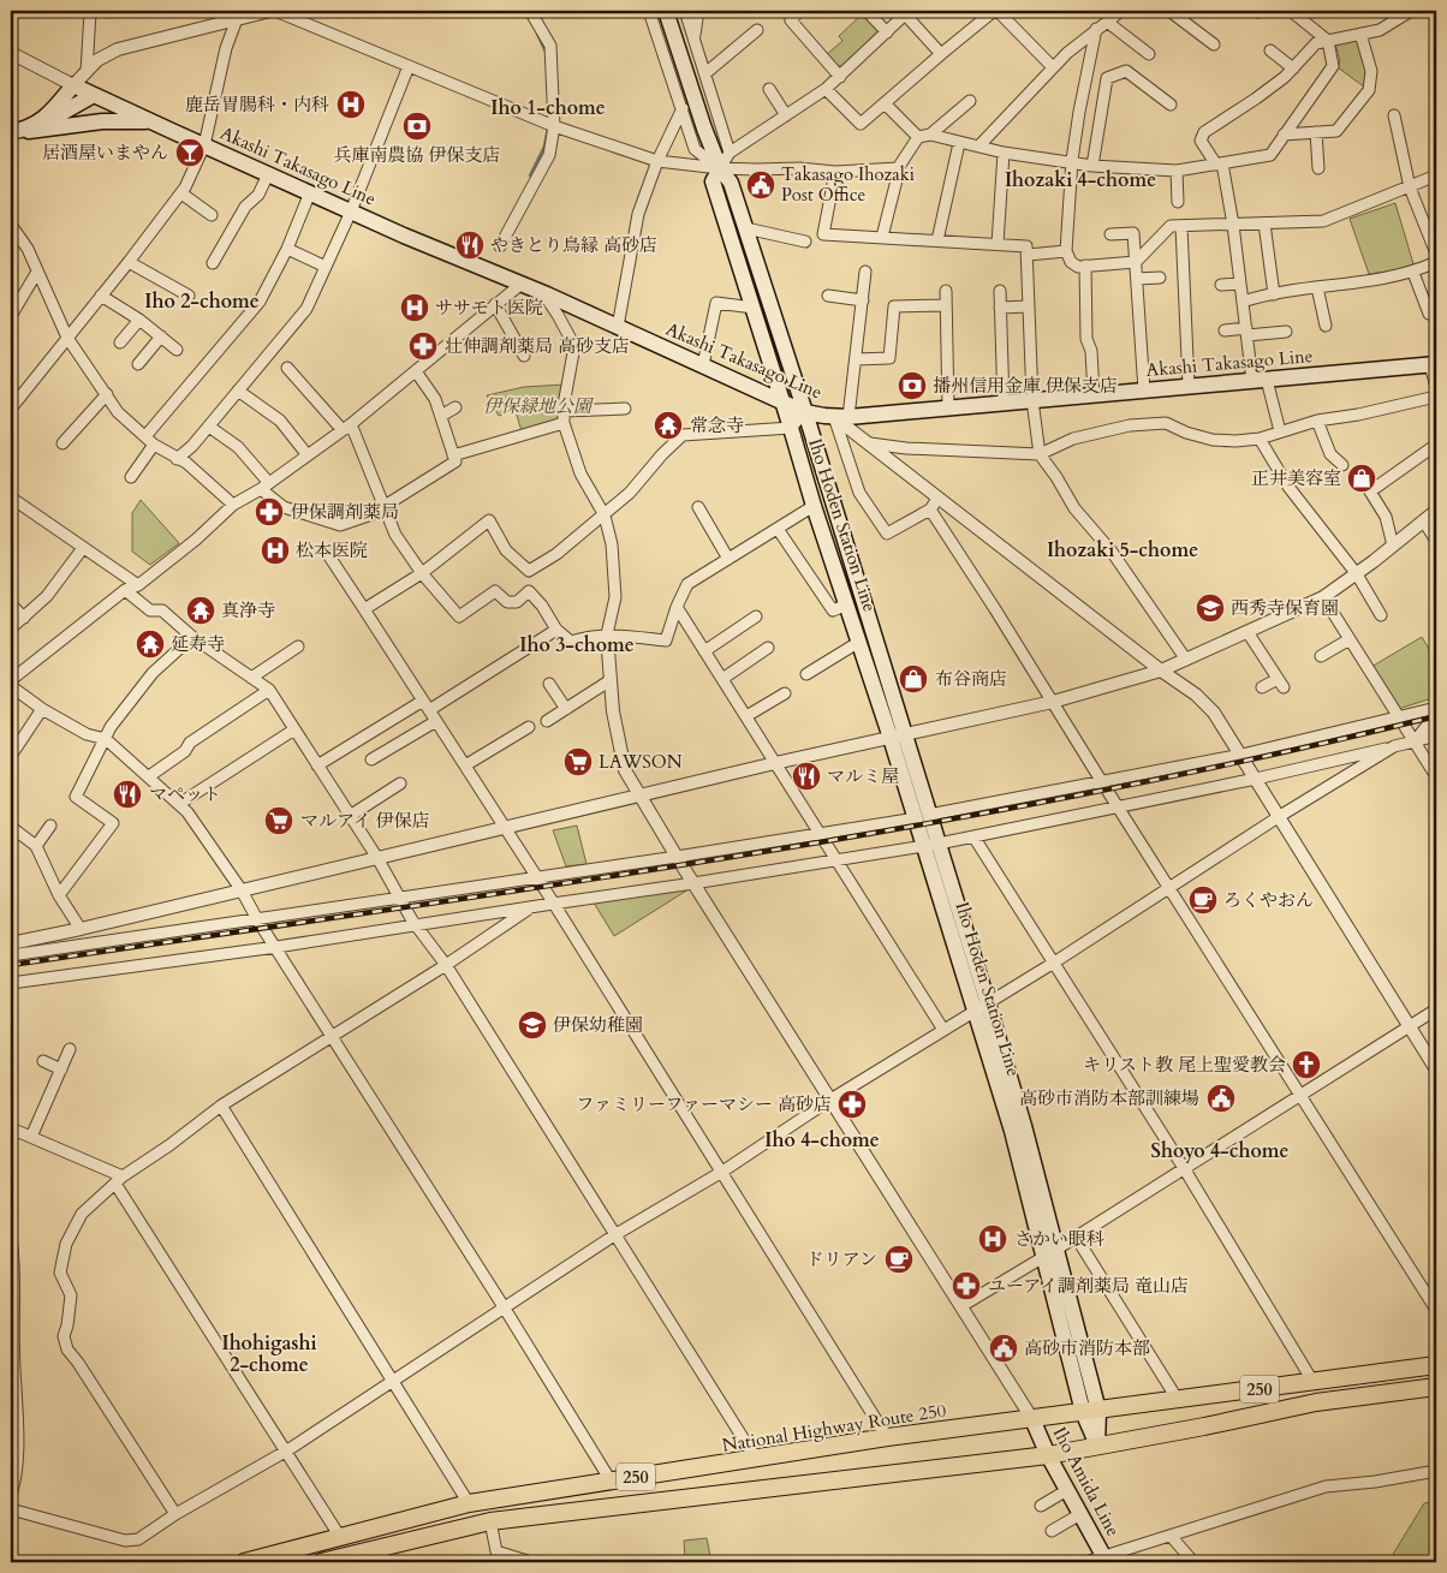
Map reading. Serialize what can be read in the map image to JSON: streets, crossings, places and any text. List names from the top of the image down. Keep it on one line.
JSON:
{"streets":{"highway":["250","National Highway Route 250"],"main road":["Akashi Takasago Line","Iho Hoden Station Line","Iho Amida Line"]},"crossings":[["Akashi Takasago Line","Iho Hoden Station Line"],["Iho Hoden Station Line","250"],["Iho Hoden Station Line","National Highway Route 250"],["250","Iho Amida Line"],["National Highway Route 250","Iho Amida Line"]],"districts":["Iho 1-chome","Ihozaki 4-chome","Iho 2-chome","Ihozaki 5-chome","Iho 3-chome","Iho 4-chome","Shoyo 4-chome","Ihohigashi 2-chome"],"parks":["伊保緑地公園"],"places":{"hospital":["鹿岳胃腸科・内科","ササモト医院","松本医院","さかい眼科"],"bank":["兵庫南農協 伊保支店","播州信用金庫 伊保支店"],"bar":["居酒屋いまやん"],"public building":["Takasago Ihozaki Post Office","高砂市消防本部訓練場","高砂市消防本部"],"restaurant":["やきとり鳥縁 高砂店","マルミ屋","マペット"],"pharmacy":["壮伸調剤薬局 高砂支店","伊保調剤薬局","ファミリーファーマシー 高砂店","ユーアイ調剤薬局 竜山店"],"temple":["常念寺","真浄寺","延寿寺"],"shop":["正井美容室","布谷商店"],"school or university":["西秀寺保育園","伊保幼稚園"],"supermarket":["LAWSON","マルアイ 伊保店"],"cafe":["ろくやおん","ドリアン"],"church":["キリスト教 尾上聖愛教会"]}}
